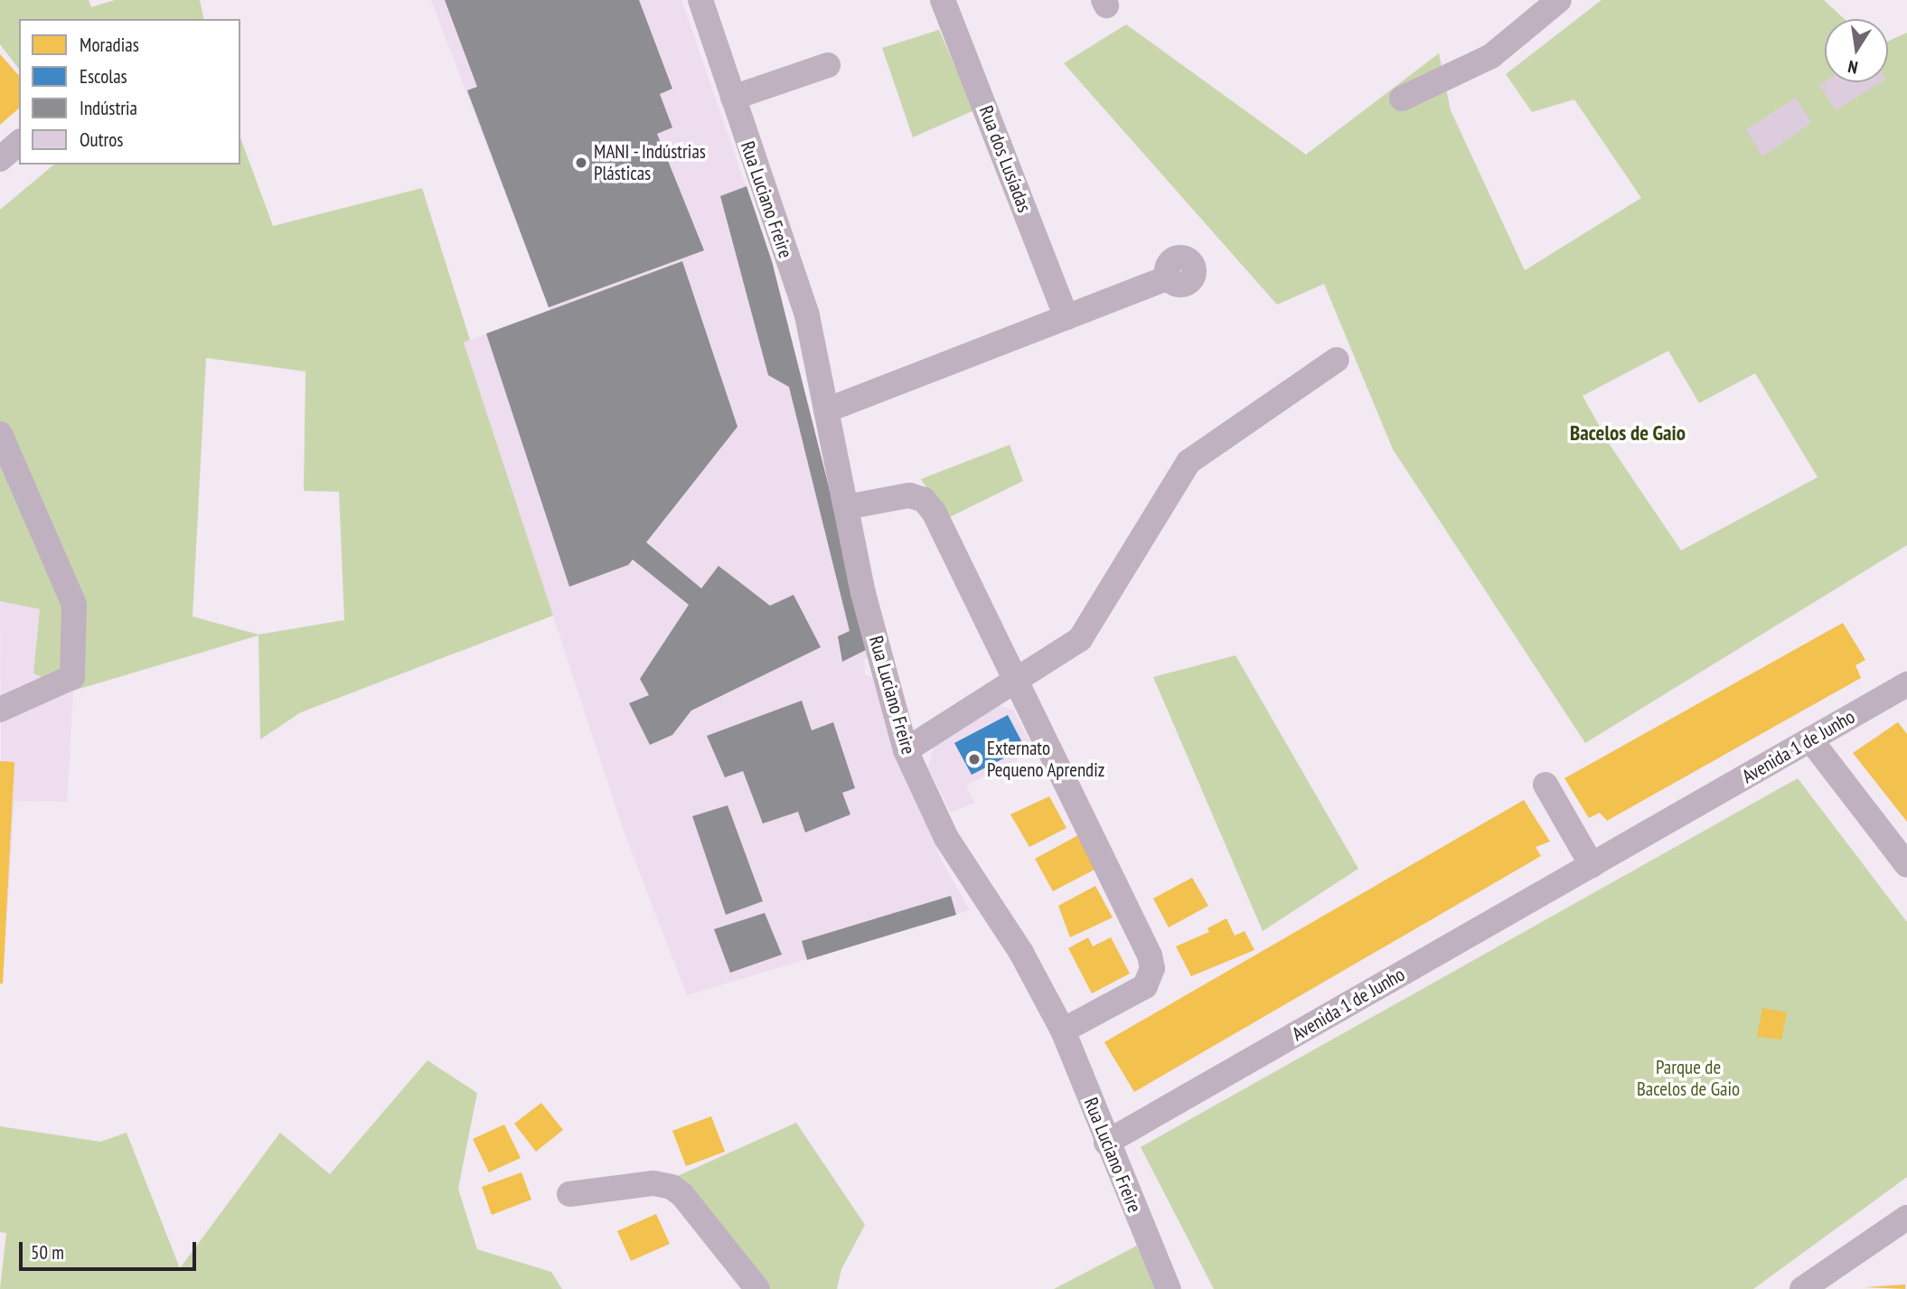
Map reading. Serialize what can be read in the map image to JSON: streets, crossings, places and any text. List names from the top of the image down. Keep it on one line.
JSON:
{"streets":{"street":["Rua dos Lusíadas","Rua Luciano Freire","Avenida 1 de Junho"]},"crossings":[["Rua Luciano Freire","Avenida 1 de Junho"]],"districts":["Bacelos de Gaio"],"parks":["Parque de Bacelos de Gaio"],"places":["MANI - Indústrias Plásticas","Externato Pequeno Aprendiz"],"legend":["Moradias","Escolas","Indústria","Outros"],"scale_bar":"50 m","north":"bottom"}
